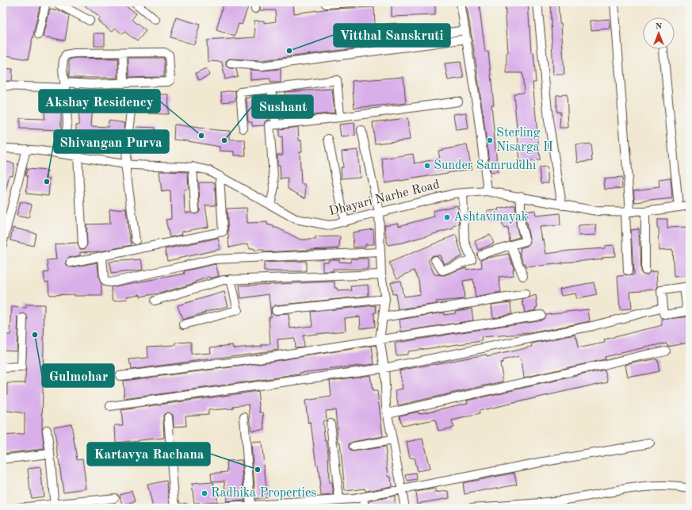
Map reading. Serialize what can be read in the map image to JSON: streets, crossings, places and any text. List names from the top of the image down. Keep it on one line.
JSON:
{"streets":{"street":["Dhayari Narhe Road"]},"places":["Vitthal Sanskruti","Akshay Residency","Sushant","Sterling Nisarga II","Sunder Samruddhi","Shivangan Purva","Ashtavinayak","Gulmohar","Kartavya Rachana","Radhika Properties"],"north":"top"}
